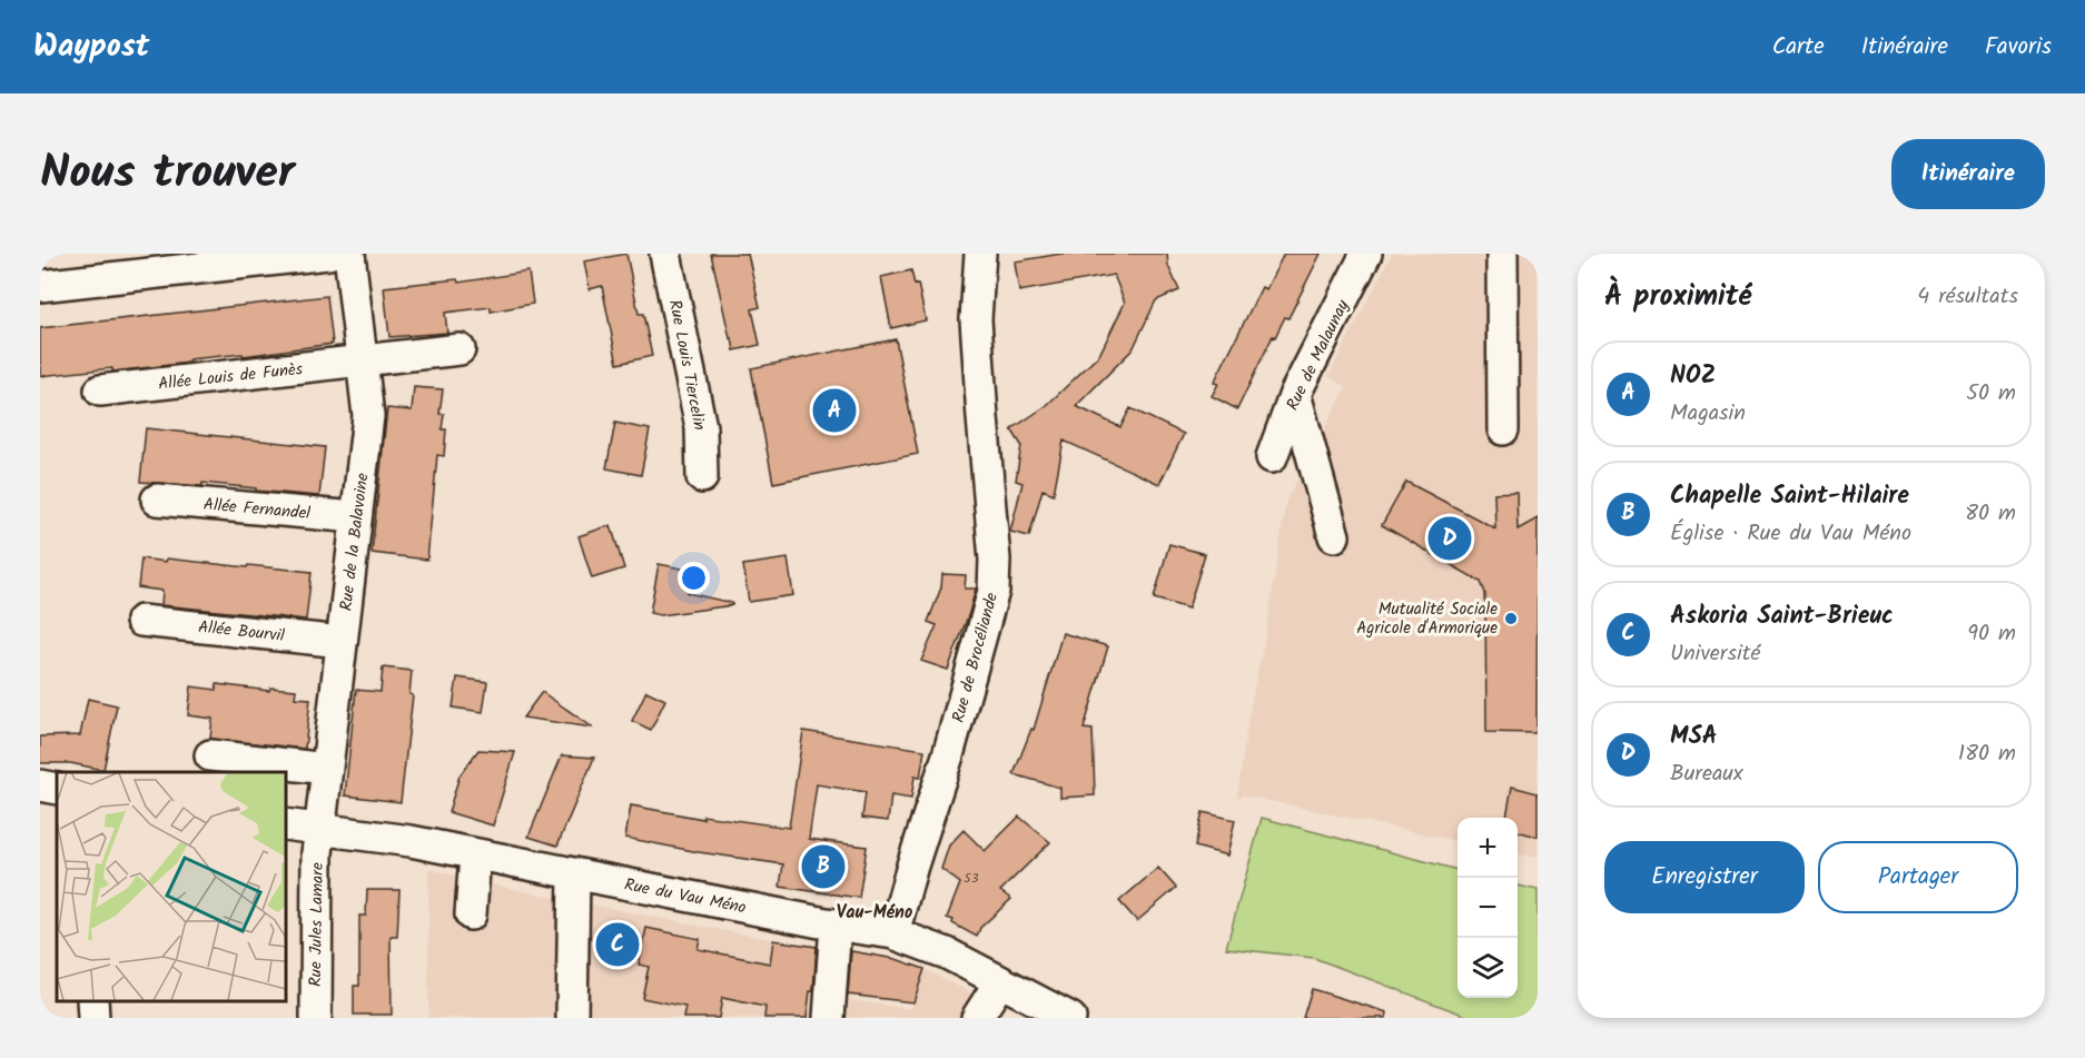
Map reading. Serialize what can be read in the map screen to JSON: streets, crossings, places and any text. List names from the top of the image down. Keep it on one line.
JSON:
{"streets":{"street":["Rue de Malaunay","Rue Louis Tiercelin","Allée Louis de Funès","Allée Fernandel","Rue de la Balavoine","Allée Bourvil","Rue de Brocéliande","Rue du Vau Méno","Rue Jules Lamare"]},"crossings":[["Allée Louis de Funès","Rue de la Balavoine"],["Allée Fernandel","Rue de la Balavoine"],["Rue de la Balavoine","Allée Bourvil"],["Rue de la Balavoine","Rue du Vau Méno"],["Rue de la Balavoine","Rue Jules Lamare"],["Rue de Brocéliande","Rue du Vau Méno"],["Rue du Vau Méno","Rue Jules Lamare"]],"districts":["Vau-Méno"],"places":["Mutualité Sociale Agricole d'Armorique"],"house_numbers":["53"],"page":{"header":"Waypost","nav":["Carte","Itinéraire","Favoris"],"title":"Nous trouver","buttons":["Itinéraire",["Enregistrer","Partager"]],"heading":["À proximité","4 résultats"],"list":[{"mark":"A","name":"NOZ","note":"Magasin","value":"50 m"},{"mark":"B","name":"Chapelle Saint-Hilaire","note":"Église · Rue du Vau Méno","value":"80 m"},{"mark":"C","name":"Askoria Saint-Brieuc","note":"Université","value":"90 m"},{"mark":"D","name":"MSA","note":"Bureaux","value":"180 m"}],"pins":["A","D","B","C"],"map_buttons":["+","−"]}}
